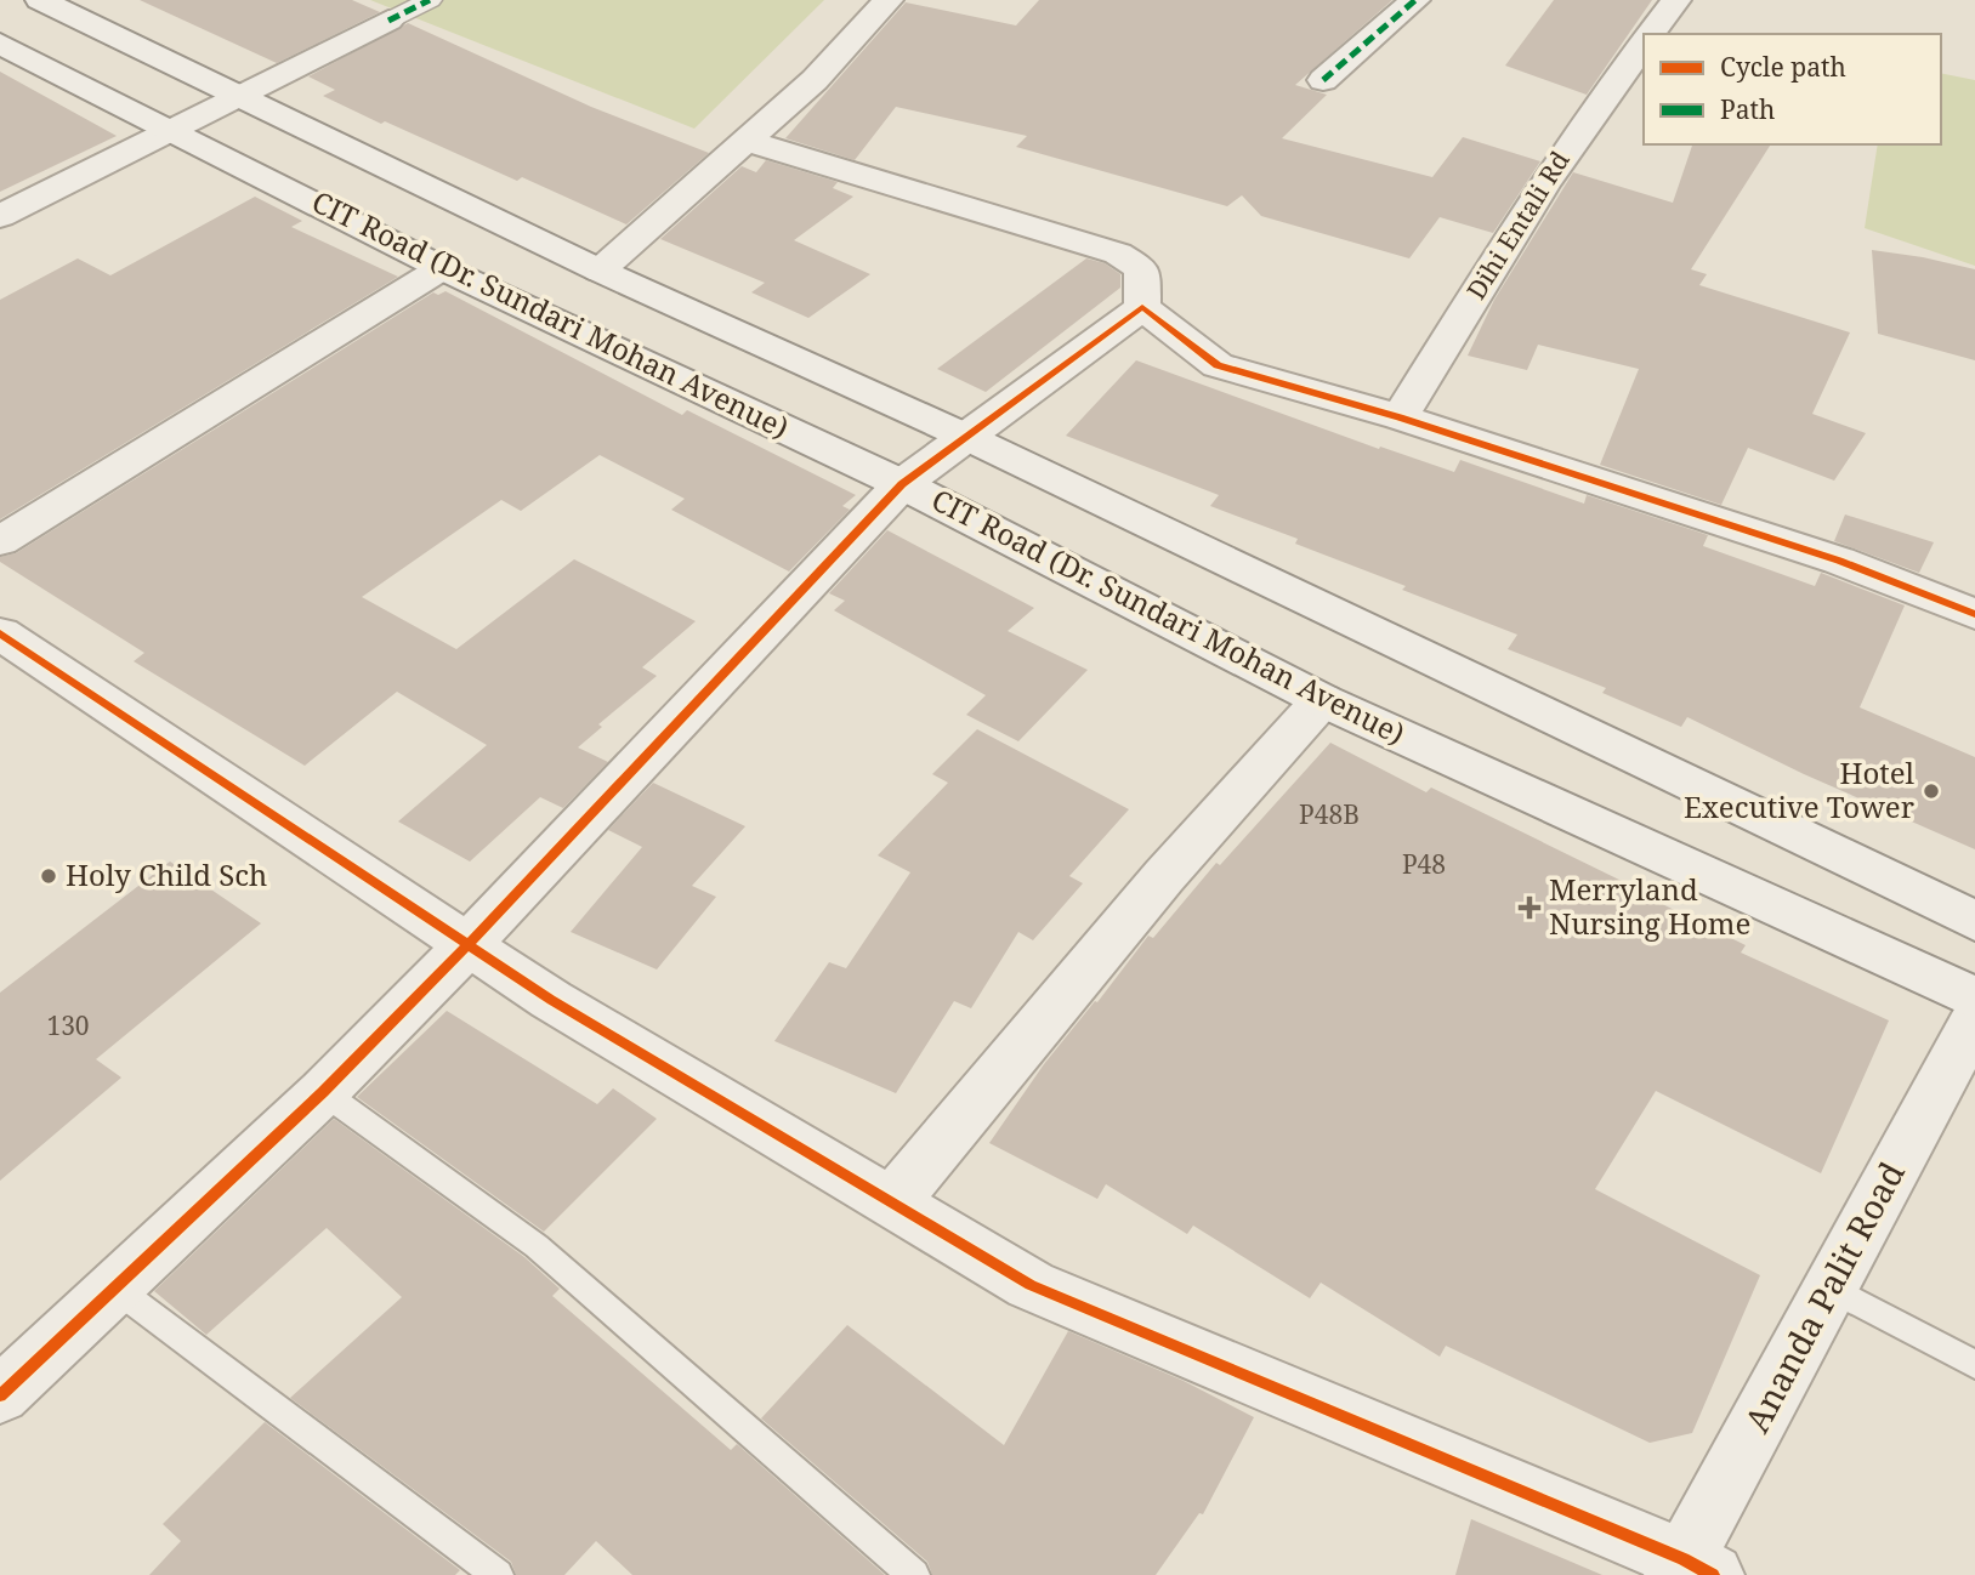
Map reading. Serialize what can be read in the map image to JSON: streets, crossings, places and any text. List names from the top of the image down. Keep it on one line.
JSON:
{"streets":{"street":["Dihi Entali Rd","CIT Road (Dr. Sundari Mohan Avenue)","Ananda Palit Road"]},"places":{"other":["Hotel Executive Tower","Holy Child Sch"],"health":["Merryland Nursing Home"]},"house_numbers":["P48B","P48","130"],"legend":["Cycle path","Path"]}
